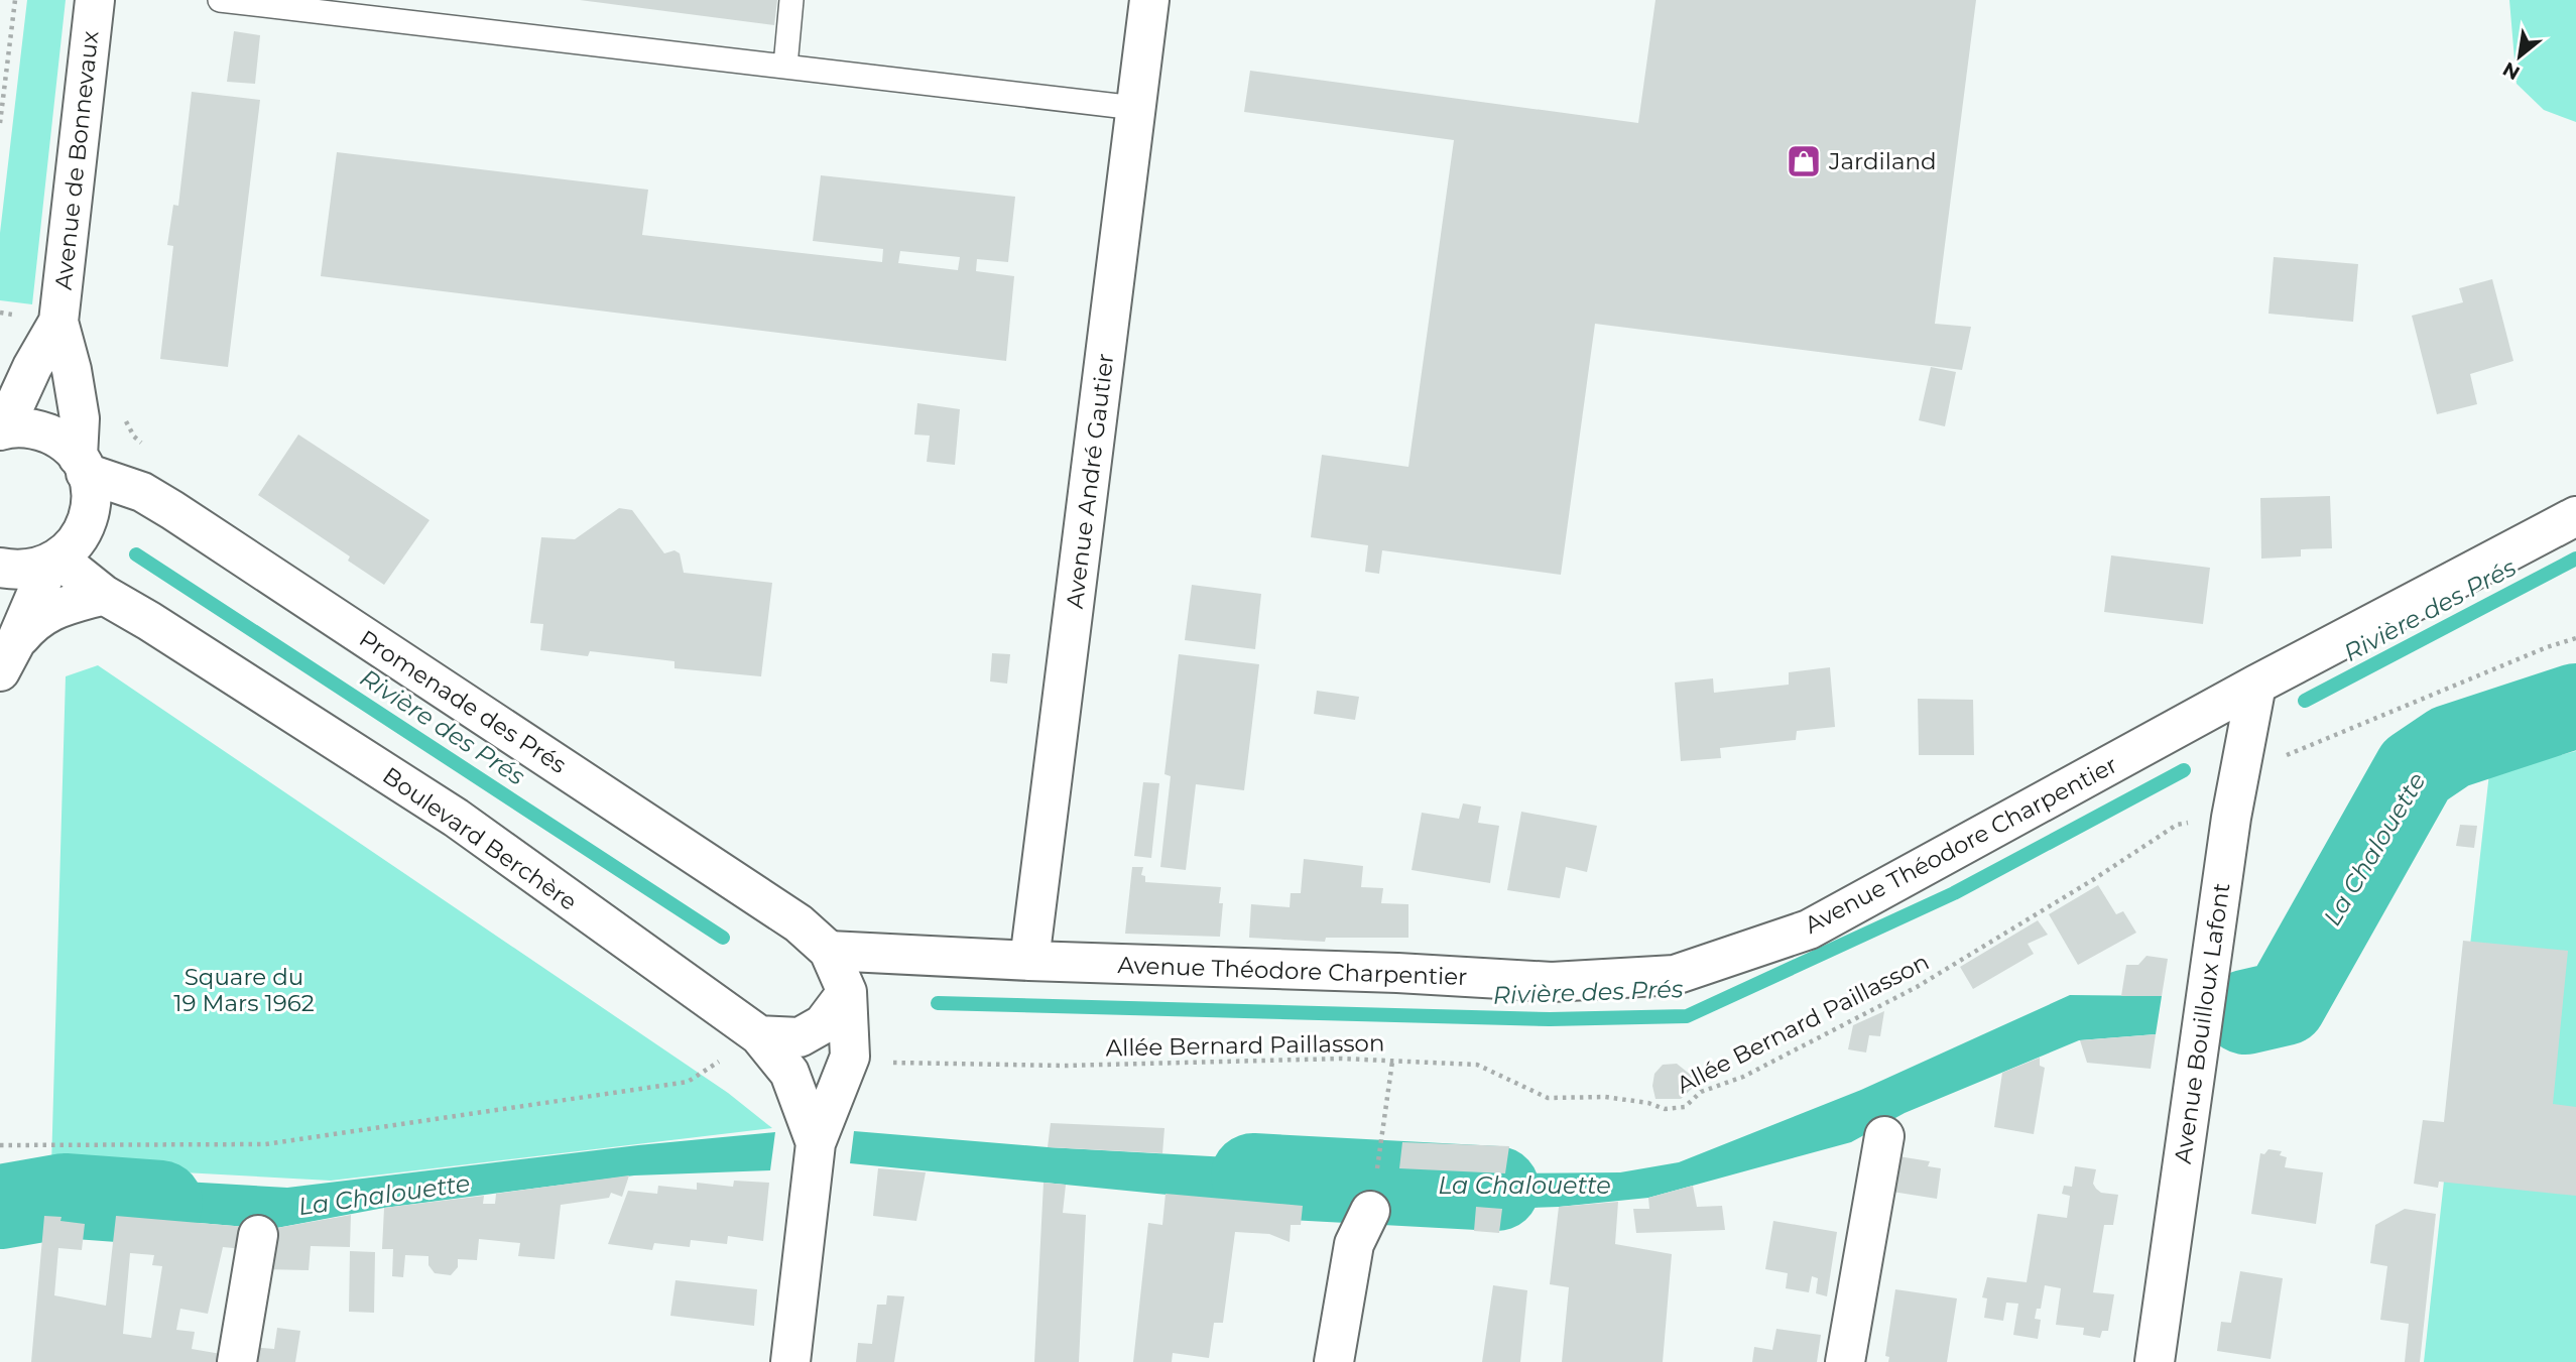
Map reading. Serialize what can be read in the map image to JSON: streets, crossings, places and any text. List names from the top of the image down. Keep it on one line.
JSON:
{"streets":{"street":["Avenue de Bonnevaux","Avenue André Gautier","Promenade des Prés","Boulevard Berchère","Avenue Théodore Charpentier","Avenue Bouilloux Lafont"],"path":["Allée Bernard Paillasson"]},"crossings":[["Avenue de Bonnevaux","Promenade des Prés"],["Avenue André Gautier","Avenue Théodore Charpentier"],["Promenade des Prés","Avenue Théodore Charpentier"],["Avenue Théodore Charpentier","Avenue Bouilloux Lafont"],["Allée Bernard Paillasson","Avenue Bouilloux Lafont"]],"water":["Rivière des Prés","La Chalouette"],"parks":["Square du 19 Mars 1962"],"places":{"shop":["Jardiland"]},"north":"bottom left"}
